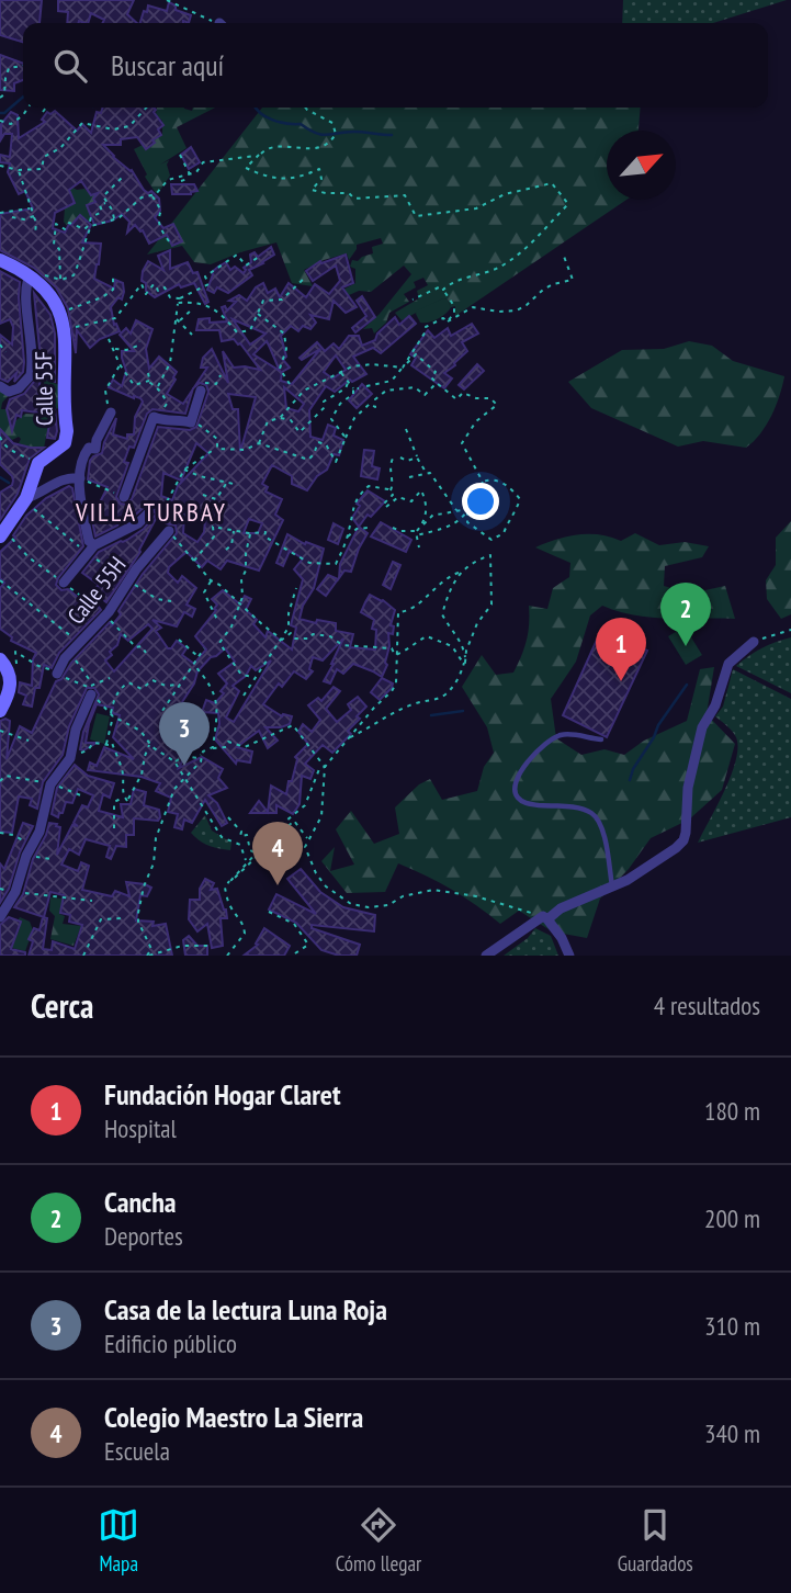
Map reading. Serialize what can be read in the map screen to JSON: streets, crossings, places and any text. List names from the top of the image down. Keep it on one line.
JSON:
{"streets":{"street":["Calle 55F","Calle 55H"]},"districts":["VILLA TURBAY"],"north":"top right","page":{"search":"Buscar aquí","pins":["2","1","3","4"],"heading":["Cerca","4 resultados"],"list":[{"mark":"1","name":"Fundación Hogar Claret","note":"Hospital","value":"180 m"},{"mark":"2","name":"Cancha","note":"Deportes","value":"200 m"},{"mark":"3","name":"Casa de la lectura Luna Roja","note":"Edificio público","value":"310 m"},{"mark":"4","name":"Colegio Maestro La Sierra","note":"Escuela","value":"340 m"}],"nav":["Mapa","Cómo llegar","Guardados"]}}
